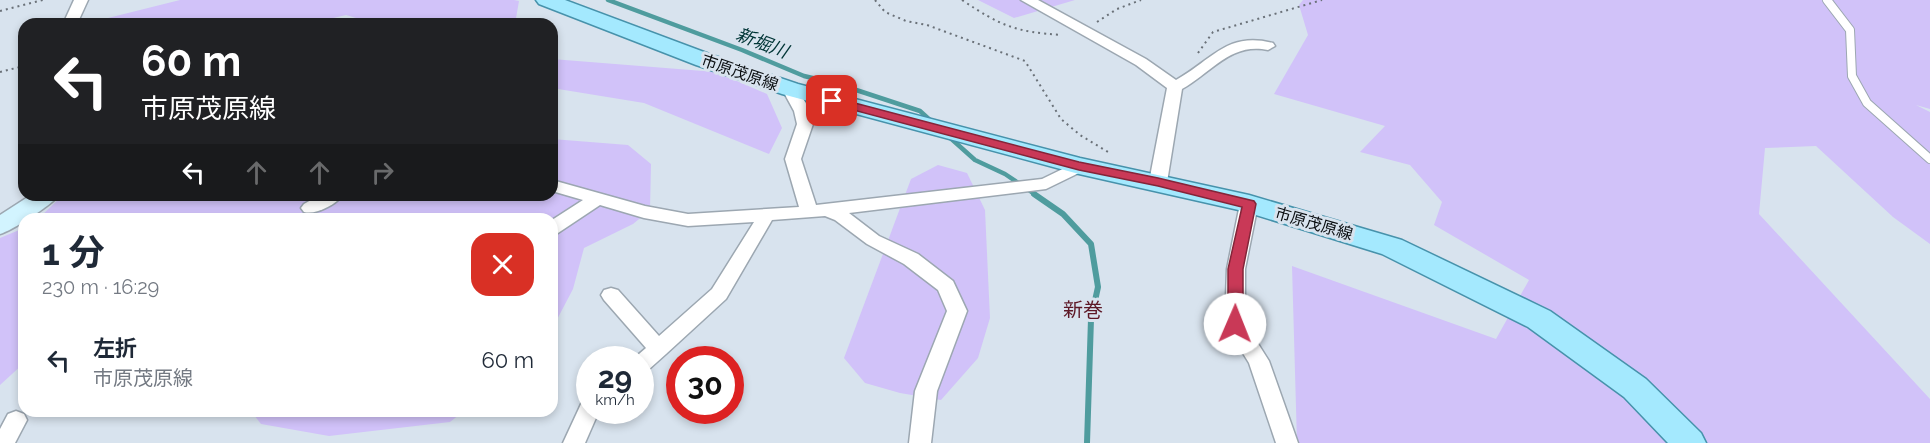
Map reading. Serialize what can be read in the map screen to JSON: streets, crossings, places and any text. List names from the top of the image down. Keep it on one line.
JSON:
{"streets":{"main road":["市原茂原線"]},"districts":["新巻"],"water":["新堀川"],"page":{"turn":["60 m","市原茂原線"],"heading":["1 分","230 m · 16:29"],"list":[{"name":"左折","note":"市原茂原線","value":"60 m"}],"speed":"29 km/h","limit":"30"}}
